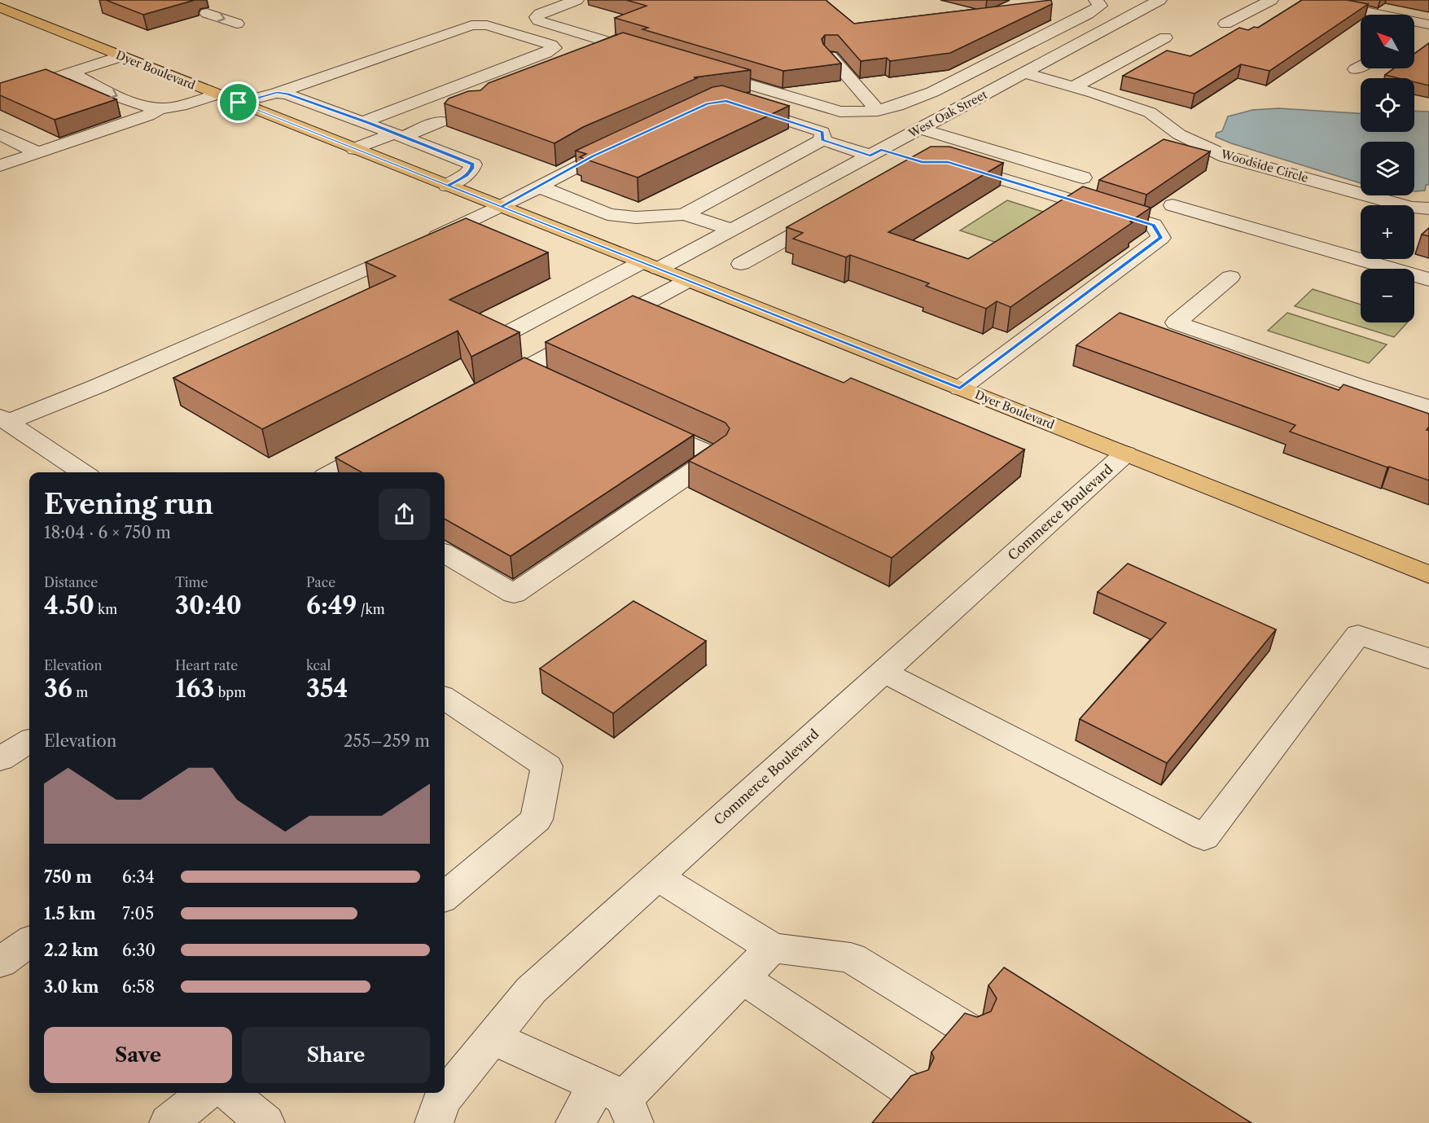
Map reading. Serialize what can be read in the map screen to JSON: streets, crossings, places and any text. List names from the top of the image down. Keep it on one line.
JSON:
{"streets":{"main road":["Dyer Boulevard"],"street":["West Oak Street","Woodside Circle","Commerce Boulevard"]},"crossings":[["Dyer Boulevard","West Oak Street"],["Dyer Boulevard","Commerce Boulevard"],["West Oak Street","Woodside Circle"]],"north":"top left","page":{"map_buttons":["+","−"],"heading":["Evening run","18:04 · 6 × 750 m"],"stats":[["Distance","4.50 km"],["Time","30:40"],["Pace","6:49 /km"],["Elevation","36 m"],["Heart rate","163 bpm"],["kcal","354"]],"chart":["Elevation","255–259 m"],"list":[{"name":"750 m","note":"6:34"},{"name":"1.5 km","note":"7:05"},{"name":"2.2 km","note":"6:30"},{"name":"3.0 km","note":"6:58"}],"buttons":["Save","Share"]}}
